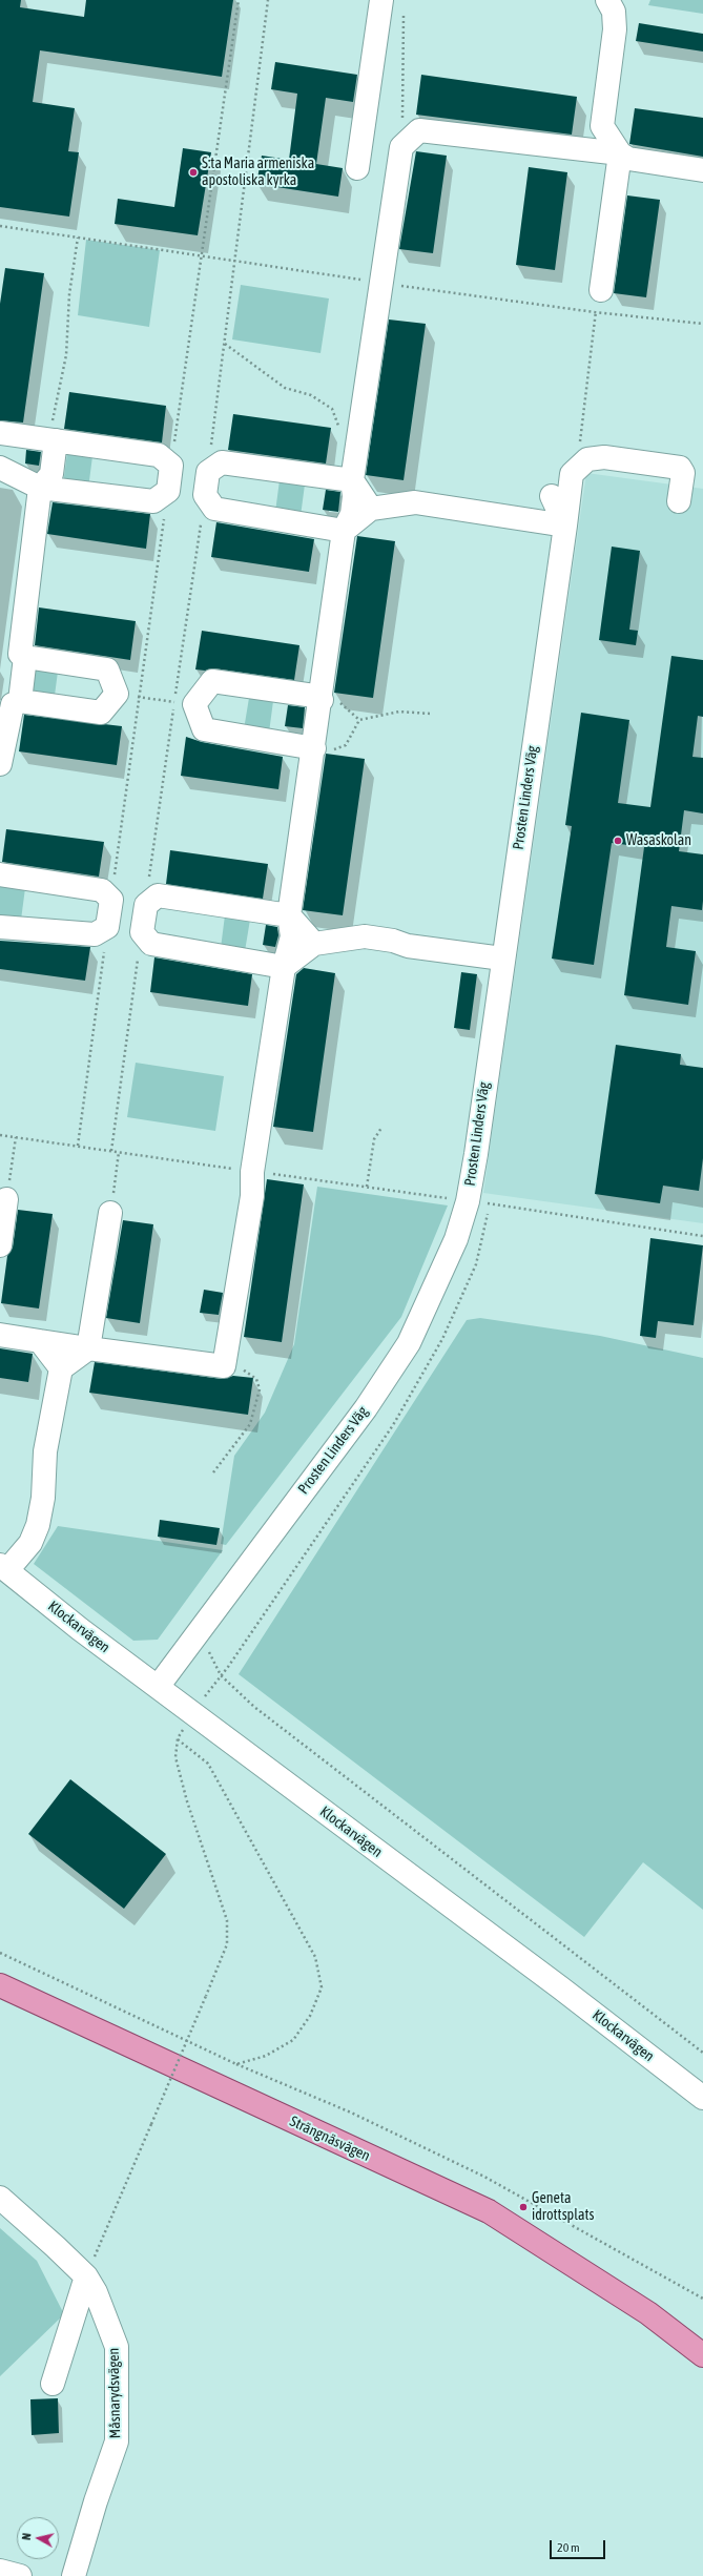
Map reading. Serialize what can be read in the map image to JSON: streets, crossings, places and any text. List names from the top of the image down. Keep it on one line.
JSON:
{"streets":{"main road":["Strängnäsvägen"],"street":["Prosten Linders Väg","Klockarvägen","Måsnarydsvägen"]},"crossings":[["Prosten Linders Väg","Klockarvägen"]],"places":["S:ta Maria armeniska apostoliska kyrka","Wasaskolan","Geneta idrottsplats"],"scale_bar":"20 m","north":"left"}
